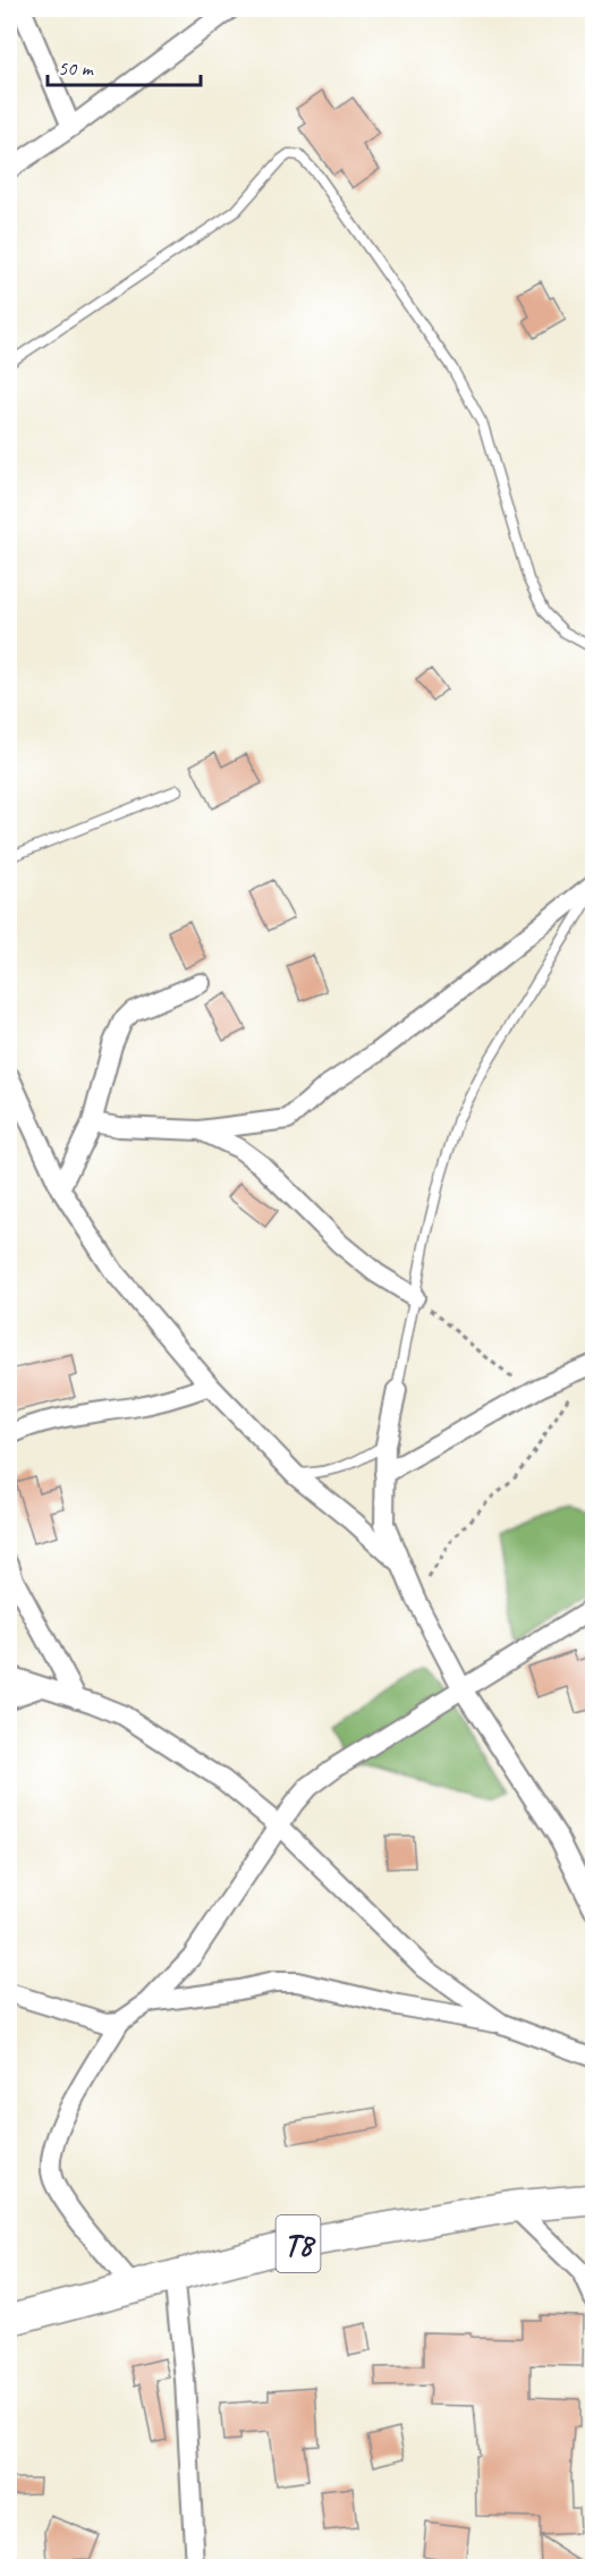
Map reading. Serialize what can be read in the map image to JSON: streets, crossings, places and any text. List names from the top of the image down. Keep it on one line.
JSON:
{"streets":{"highway":["T8"]},"scale_bar":"50 m"}
